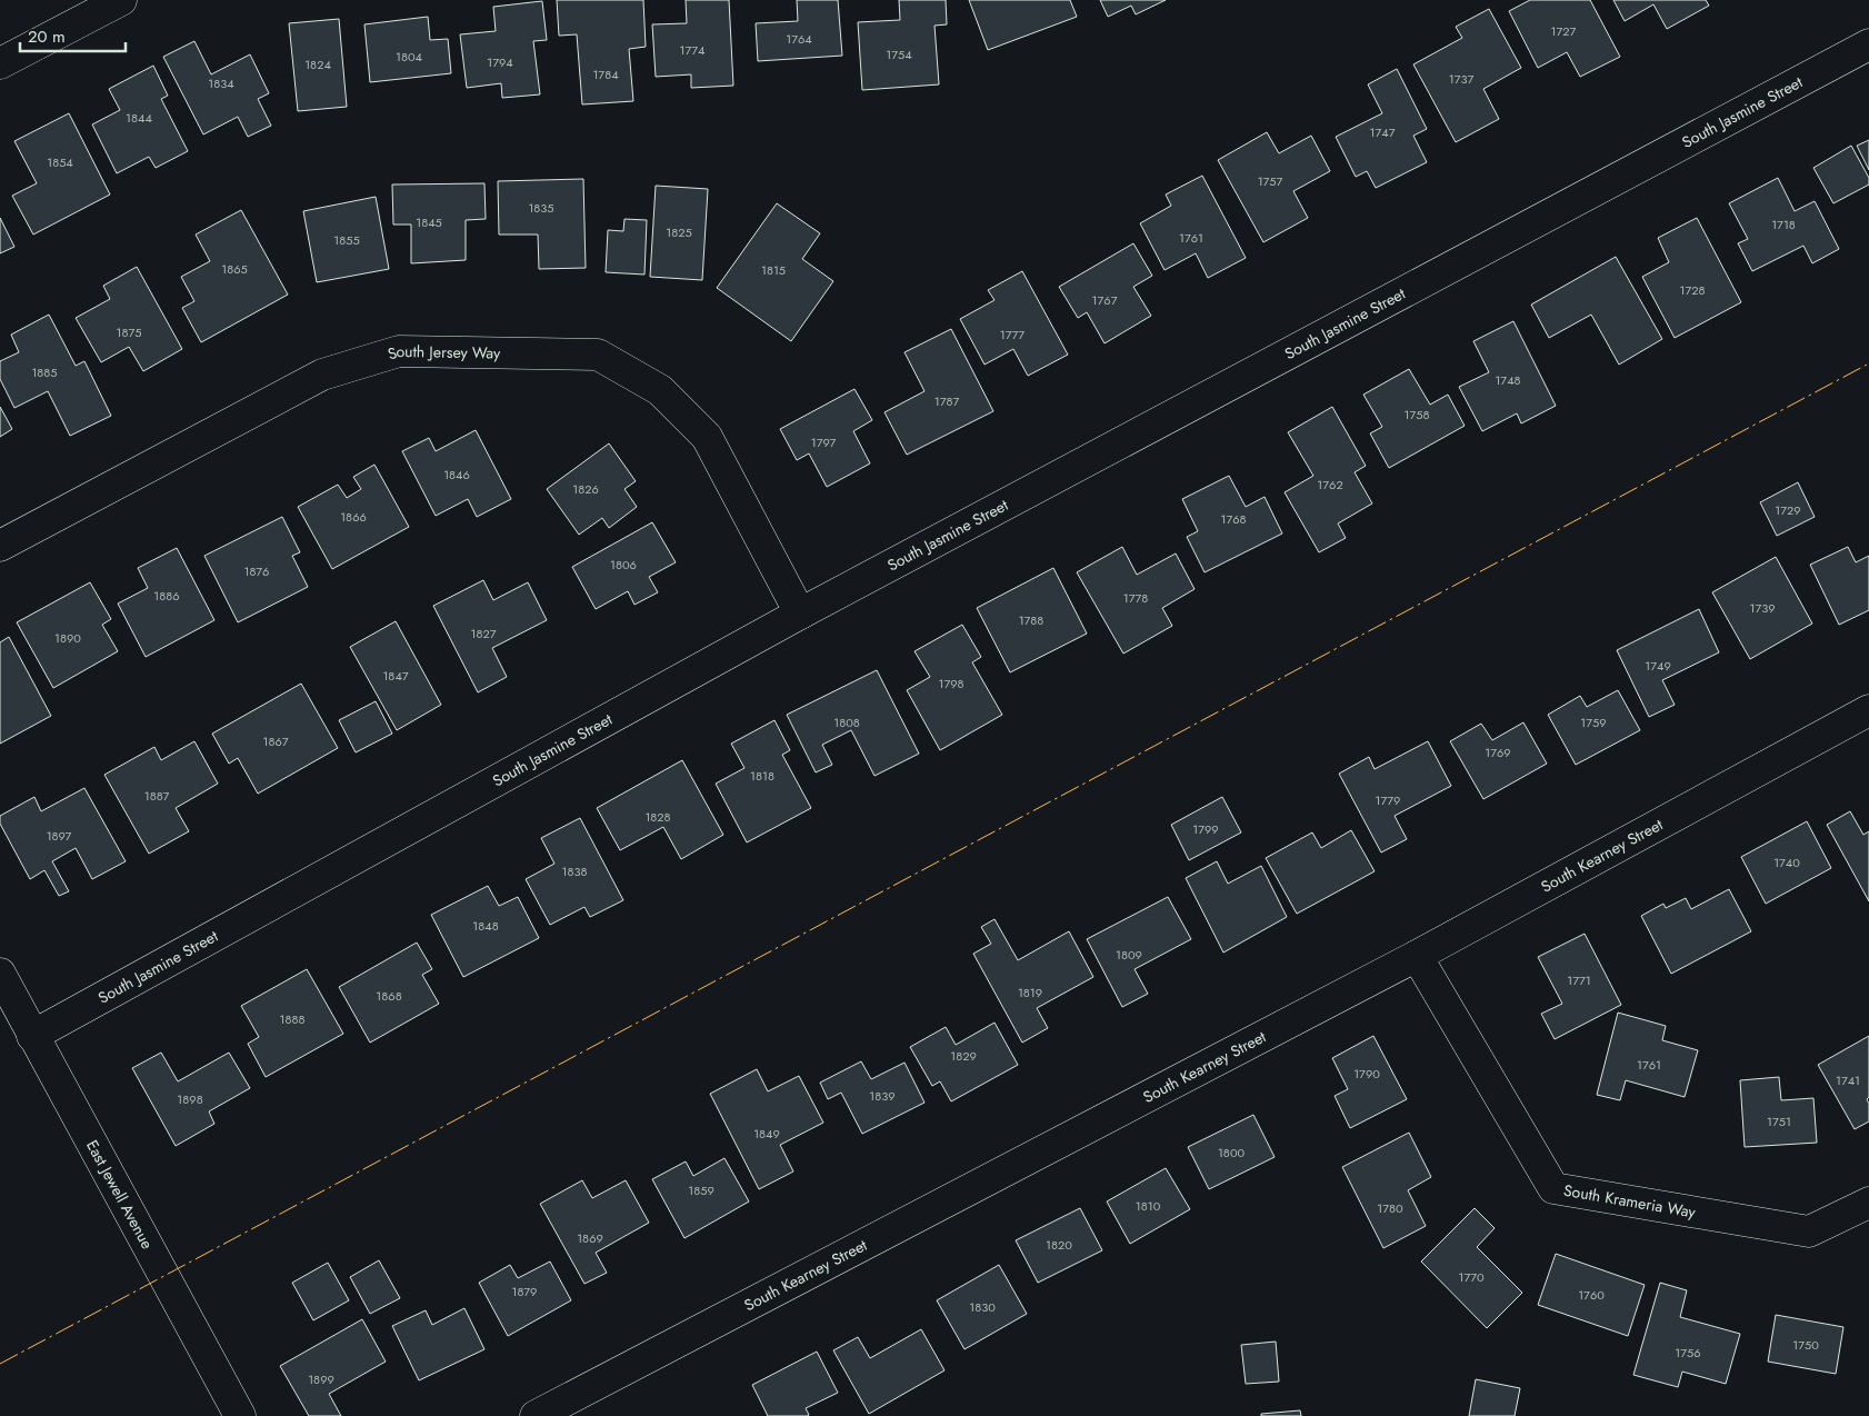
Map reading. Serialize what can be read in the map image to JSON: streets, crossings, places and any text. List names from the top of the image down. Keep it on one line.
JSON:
{"streets":{"street":["South Jasmine Street","South Jersey Way","South Kearney Street","East Jewell Avenue","South Krameria Way"]},"crossings":[["South Jasmine Street","South Jersey Way"],["South Jasmine Street","East Jewell Avenue"],["South Kearney Street","South Krameria Way"]],"house_numbers":["1727","1764","1774","1754","1804","1794","1824","1784","1737","1834","1844","1747","1854","1757","1835","1845","1718","1825","1761","1855","1865","1815","1728","1767","1875","1777","1885","1748","1787","1758","1797","1846","1762","1826","1729","1866","1768","1806","1876","1886","1778","1739","1788","1827","1890","1749","1847","1798","1808","1759","1867","1769","1818","1887","1779","1828","1799","1897","1740","1838","1848","1809","1771","1819","1868","1888","1829","1761","1790","1741","1839","1898","1751","1849","1800","1859","1810","1780","1869","1820","1770","1879","1760","1830","1750","1756","1899"],"scale_bar":"20 m"}
